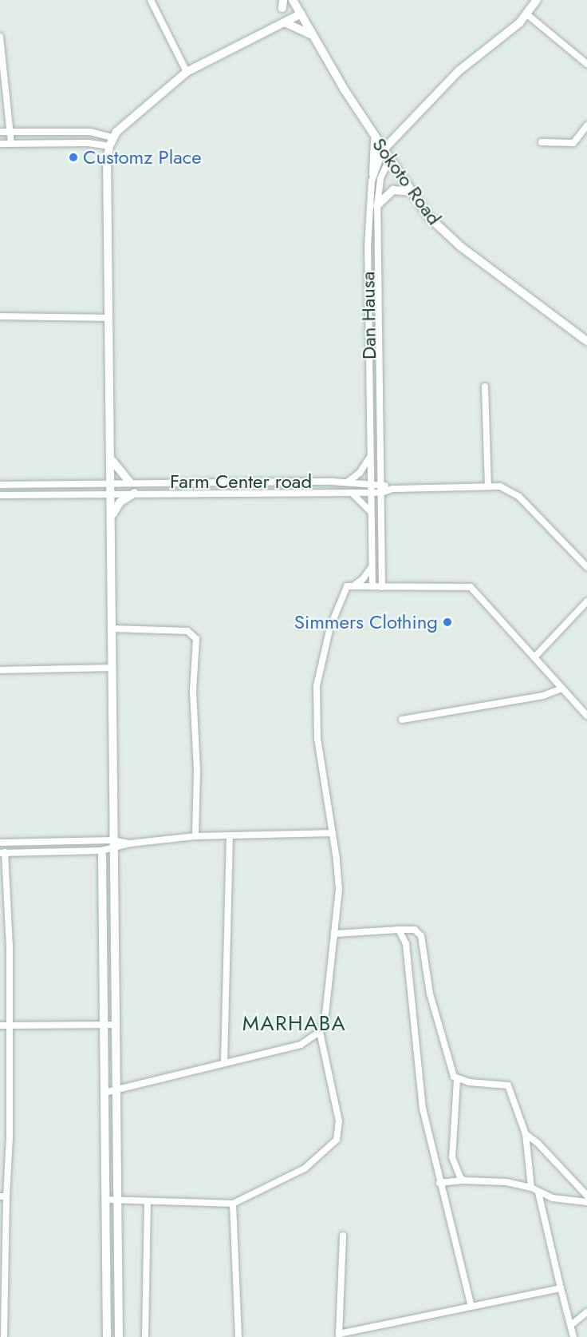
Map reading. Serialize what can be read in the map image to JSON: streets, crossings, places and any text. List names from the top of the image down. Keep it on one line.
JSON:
{"streets":{"street":["Sokoto Road","Dan Hausa","Farm Center road"]},"crossings":[["Sokoto Road","Dan Hausa"],["Dan Hausa","Farm Center road"]],"districts":["MARHABA"],"places":["Customz Place","Simmers Clothing"]}
